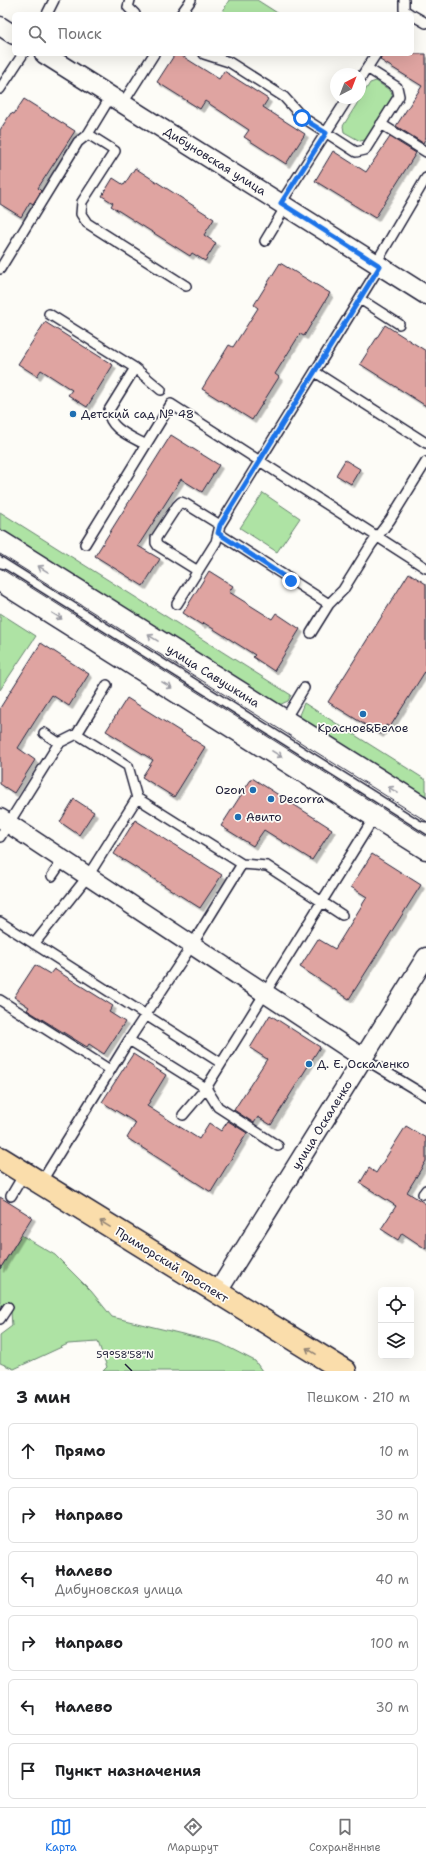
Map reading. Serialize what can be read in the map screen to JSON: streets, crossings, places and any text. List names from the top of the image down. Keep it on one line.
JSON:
{"streets":{"main road":["улица Савушкина","Приморский проспект"],"street":["Дибуновская улица","улица Оскаленко"]},"crossings":[["улица Оскаленко","Приморский проспект"]],"one_way":["Приморский проспект"],"places":["Детский сад № 48","Красное&Белое","Ozon","Decorra","Авито","Д. Е. Оскаленко"],"north":"top right","page":{"search":"Поиск","heading":["3 мин","Пешком · 210 m"],"list":[["Прямо","10 m"],["Направо","30 m"],["Налево","Дибуновская улица","40 m"],["Направо","100 m"],["Налево","30 m"],"Пункт назначения"],"nav":["Карта","Маршрут","Сохранённые"]},"coordinates":["59°58'58\"N"]}
